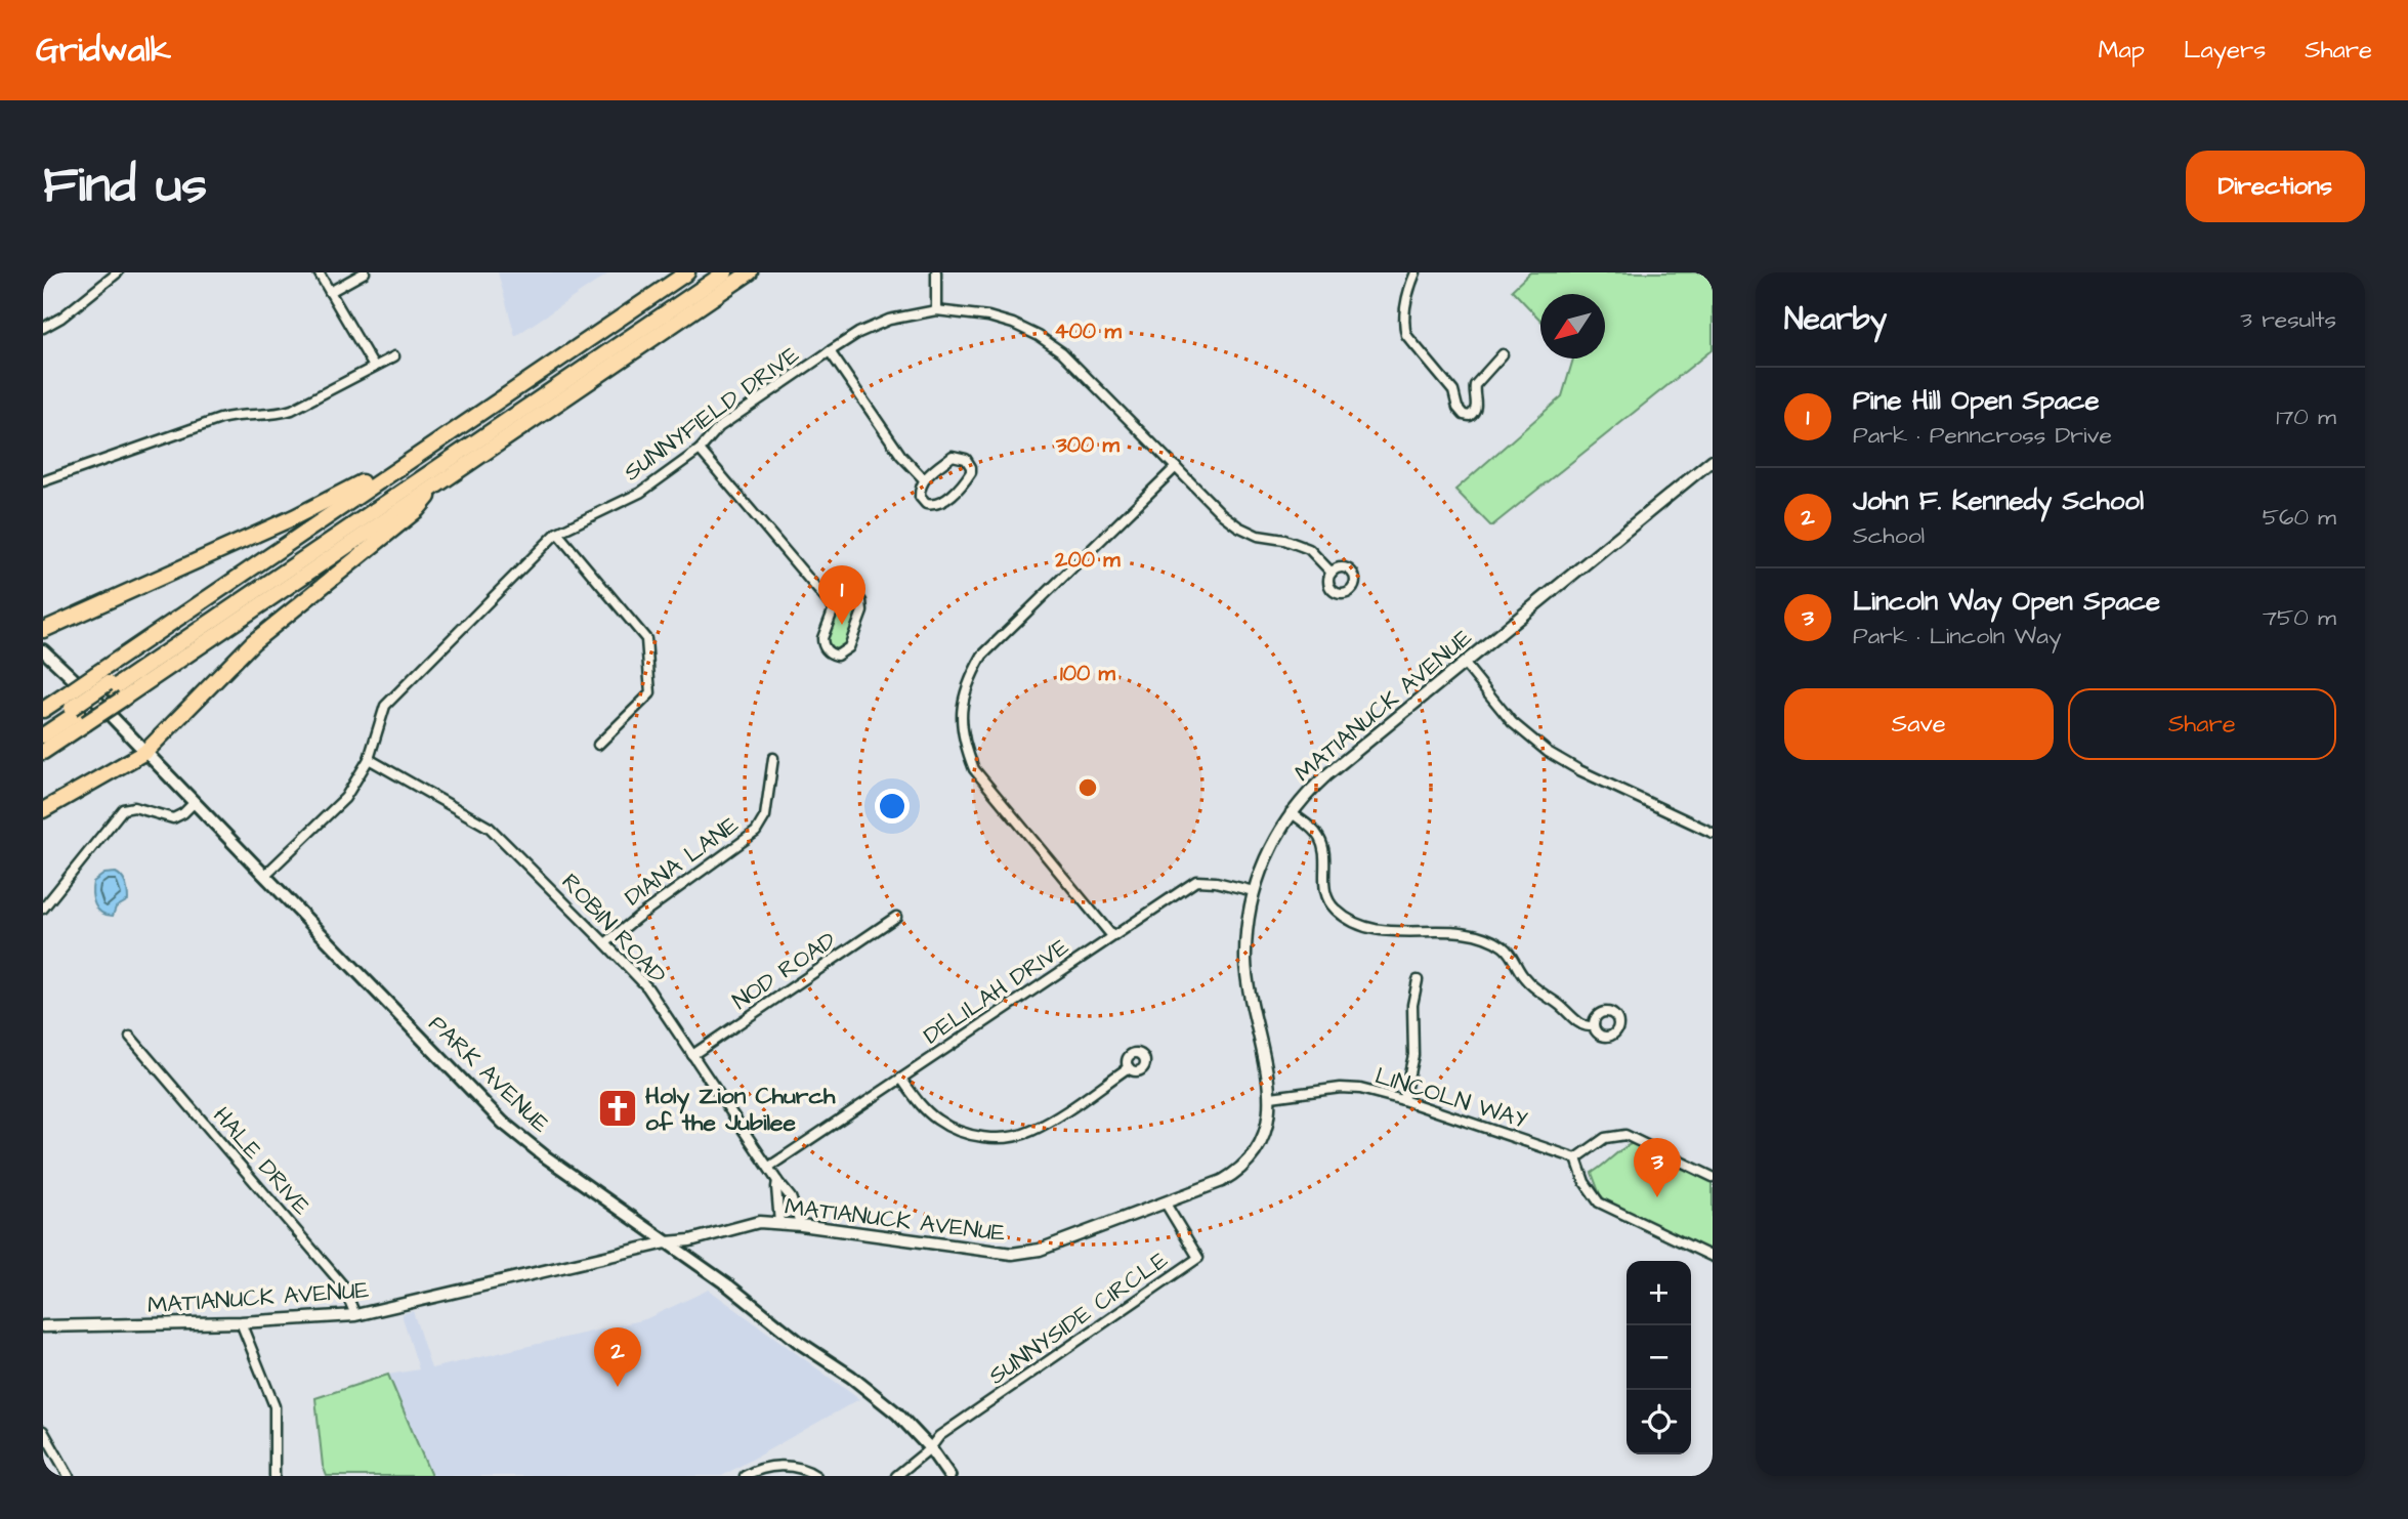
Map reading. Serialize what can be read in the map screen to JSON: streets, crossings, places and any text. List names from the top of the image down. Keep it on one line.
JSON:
{"streets":{"main road":["PARK AVENUE"],"street":["SUNNYFIELD DRIVE","MATIANUCK AVENUE","DIANA LANE","ROBIN ROAD","NOD ROAD","DELILAH DRIVE","LINCOLN WAY","HALE DRIVE","SUNNYSIDE CIRCLE"]},"crossings":[["SUNNYFIELD DRIVE","ROBIN ROAD"],["SUNNYFIELD DRIVE","PARK AVENUE"],["MATIANUCK AVENUE","ROBIN ROAD"],["MATIANUCK AVENUE","DELILAH DRIVE"],["MATIANUCK AVENUE","PARK AVENUE"],["MATIANUCK AVENUE","LINCOLN WAY"],["MATIANUCK AVENUE","HALE DRIVE"],["MATIANUCK AVENUE","SUNNYSIDE CIRCLE"],["DIANA LANE","ROBIN ROAD"],["ROBIN ROAD","NOD ROAD"],["ROBIN ROAD","DELILAH DRIVE"],["PARK AVENUE","SUNNYSIDE CIRCLE"]],"places":{"church":["Holy Zion Church of the Jubilee"]},"north":"bottom left","page":{"header":"Gridwalk","nav":["Map","Layers","Share"],"buttons":["Directions",["Save","Share"]],"title":"Find us","heading":["Nearby","3 results"],"list":[{"mark":"1","name":"Pine Hill Open Space","note":"Park · Penncross Drive","value":"170 m"},{"mark":"2","name":"John F. Kennedy School","note":"School","value":"560 m"},{"mark":"3","name":"Lincoln Way Open Space","note":"Park · Lincoln Way","value":"750 m"}],"pins":["1","3","2"],"map_buttons":["+","−"]},"rings":["400 m","300 m","200 m","100 m"]}
